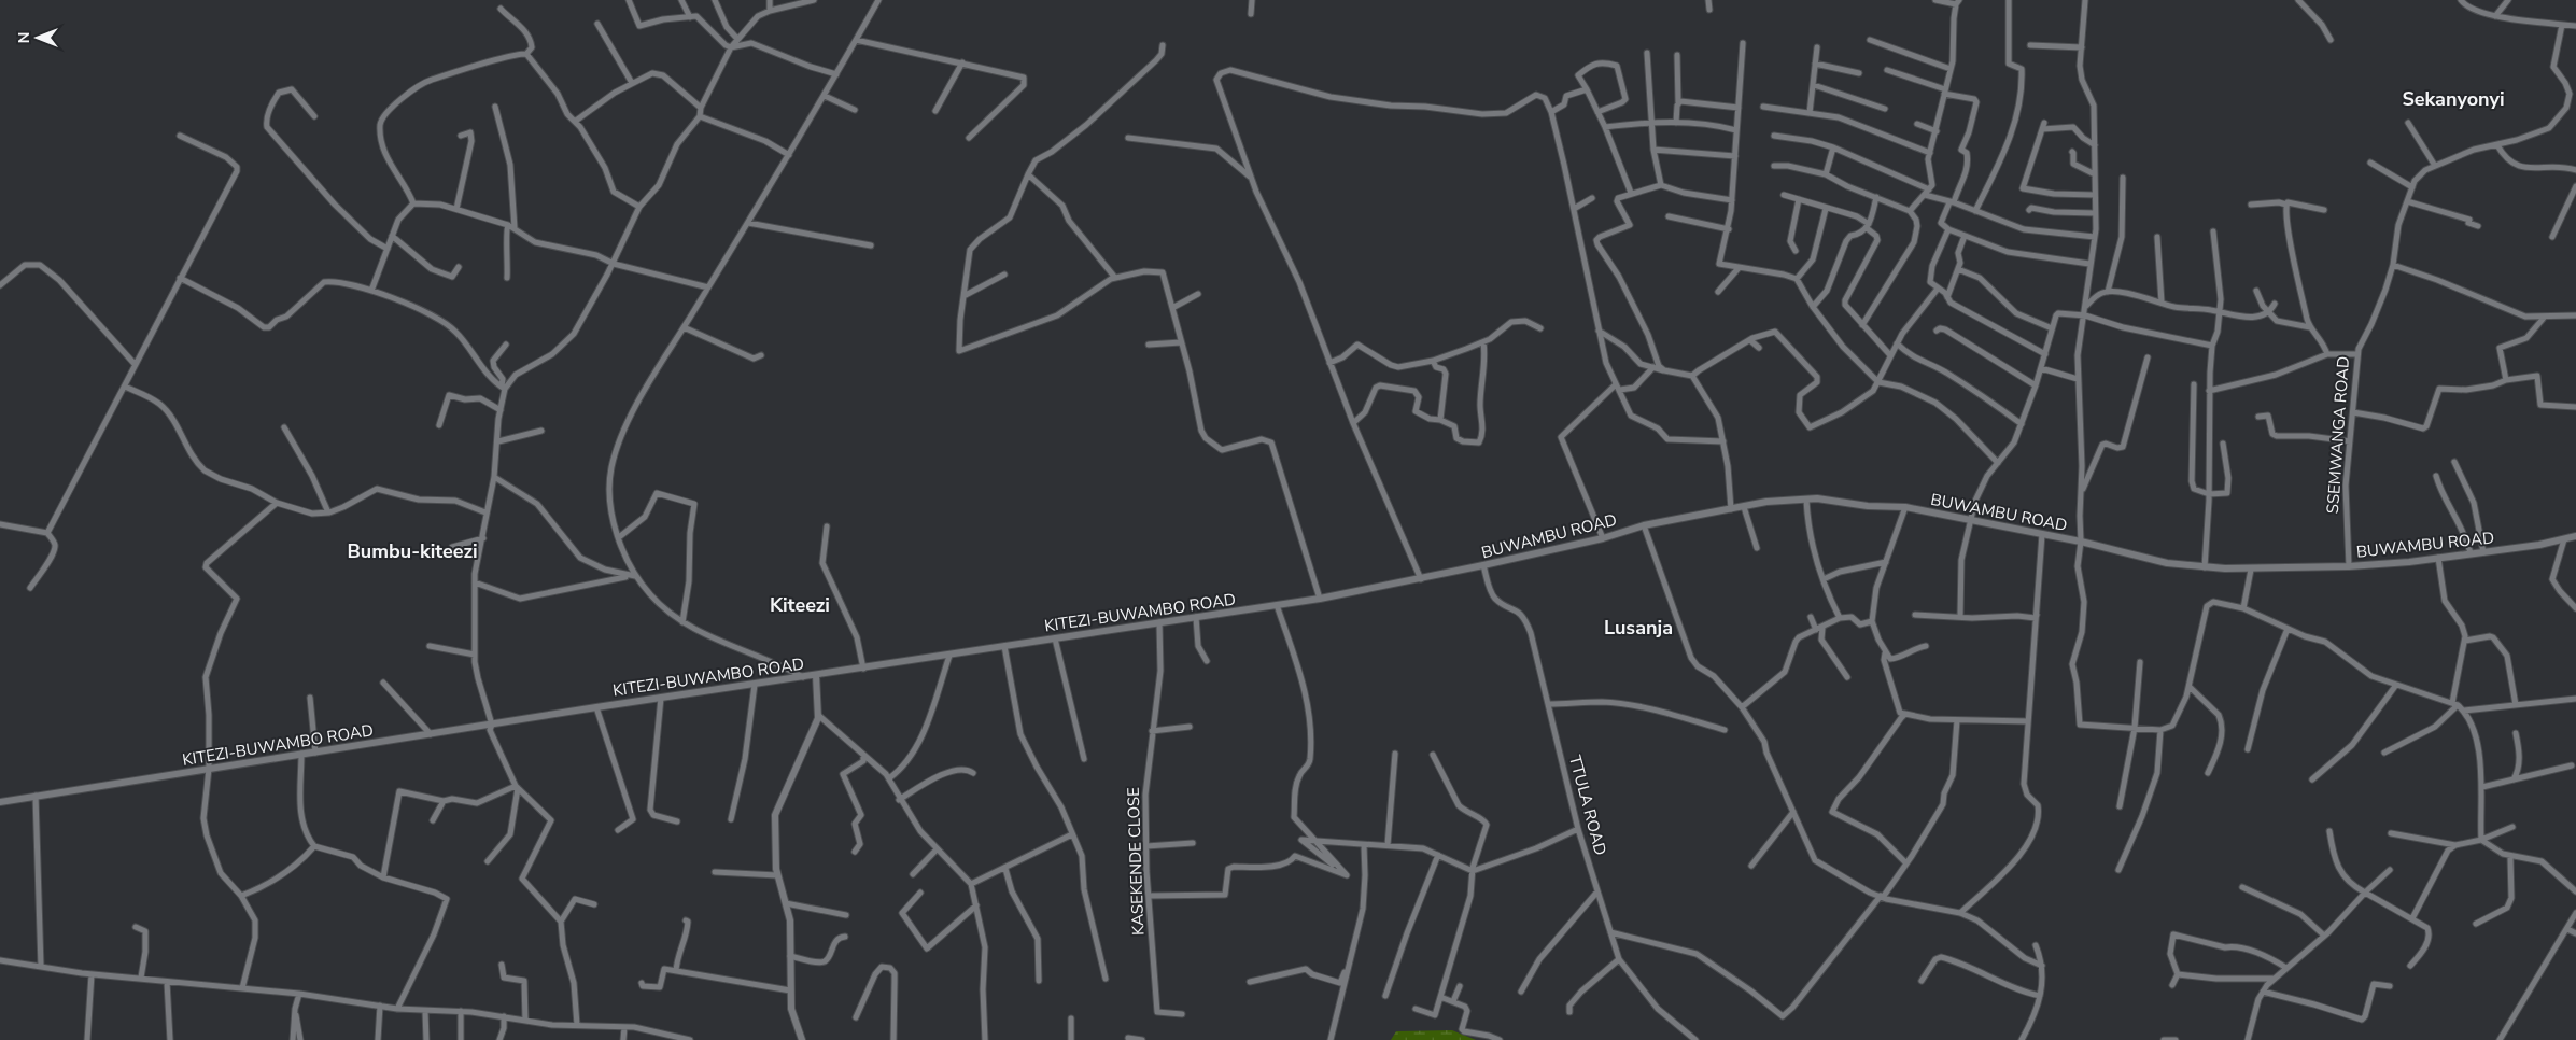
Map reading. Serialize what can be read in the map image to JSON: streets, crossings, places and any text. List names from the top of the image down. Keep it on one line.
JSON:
{"streets":{"street":["SSEMWANGA ROAD","BUWAMBU ROAD","KITEZI-BUWAMBO ROAD","TTULA ROAD","KASEKENDE CLOSE"]},"crossings":[["SSEMWANGA ROAD","BUWAMBU ROAD"],["BUWAMBU ROAD","KITEZI-BUWAMBO ROAD"],["BUWAMBU ROAD","TTULA ROAD"],["KITEZI-BUWAMBO ROAD","KASEKENDE CLOSE"]],"districts":["Sekanyonyi","Bumbu-kiteezi","Kiteezi","Lusanja"],"north":"left"}
